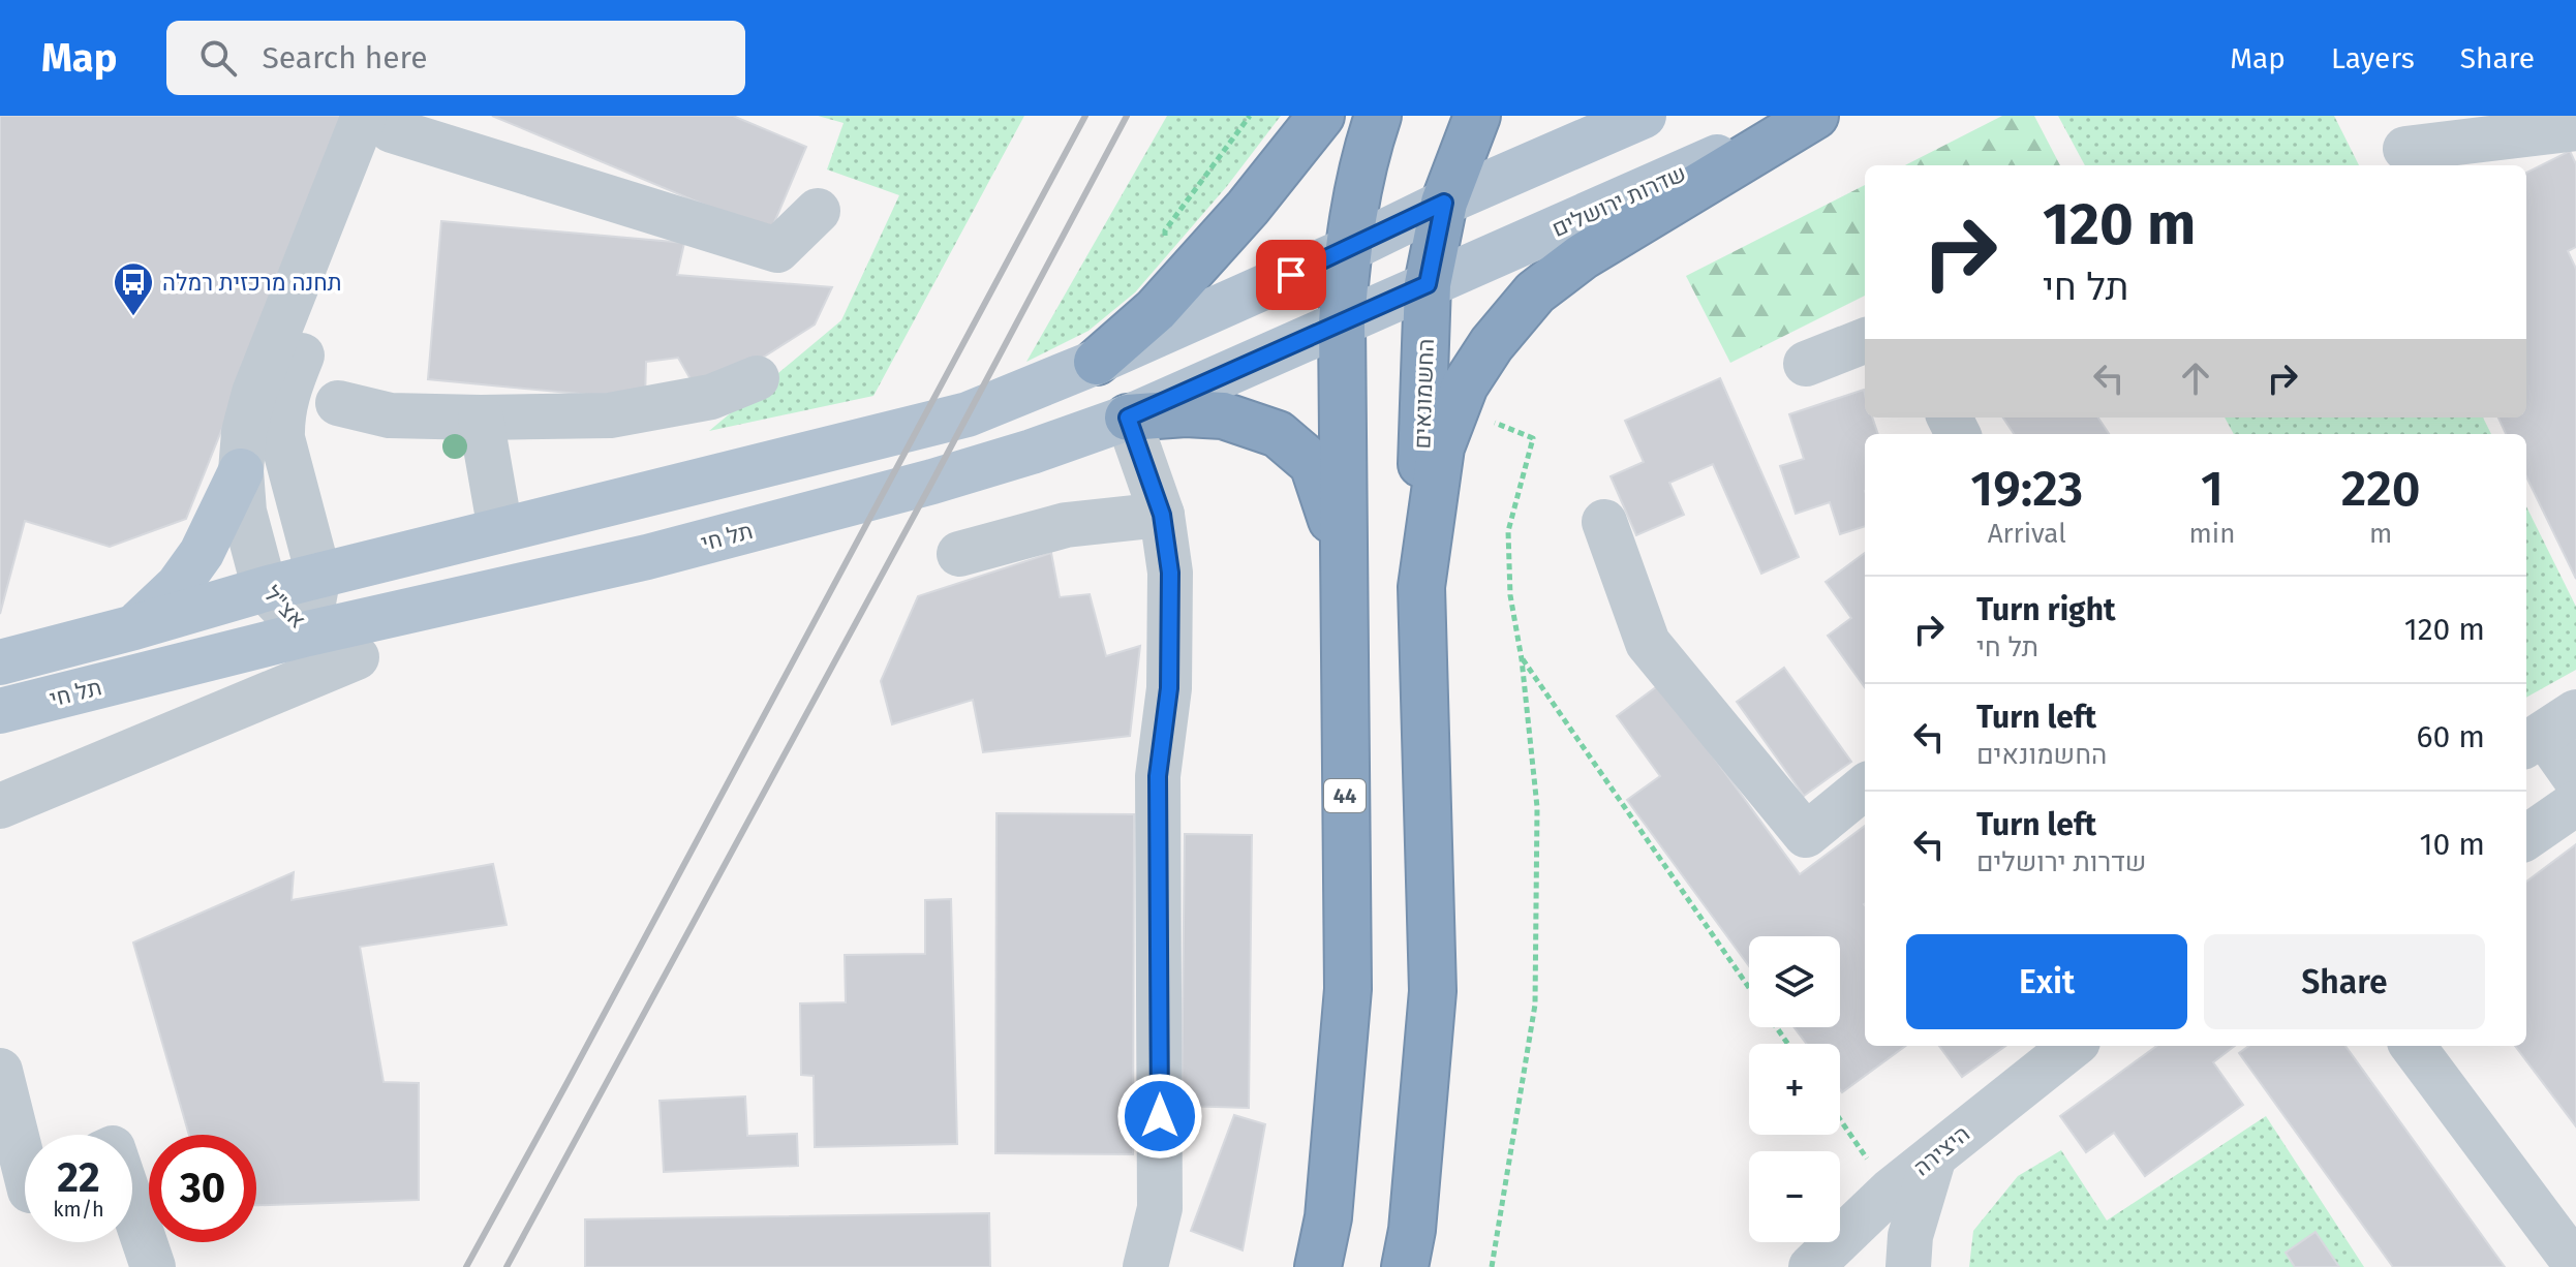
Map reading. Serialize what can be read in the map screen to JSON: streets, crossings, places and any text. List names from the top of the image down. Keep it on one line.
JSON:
{"streets":{"highway":["החשמונאים","44"],"main road":["שדרות ירושלים","תל חי"],"street":["אצ\"ל","היצירה"]},"crossings":[["שדרות ירושלים","החשמונאים"],["שדרות ירושלים","תל חי"],["החשמונאים","תל חי"],["תל חי","אצ\"ל"],["תל חי","44"]],"places":{"bus stop":["תחנה מרכזית רמלה"]},"page":{"header":"Map","search":"Search here","nav":["Map","Layers","Share"],"turn":["120 m","תל חי"],"eta":["19:23","Arrival","1","min","220","m"],"list":[{"name":"Turn right","note":"תל חי","value":"120 m"},{"name":"Turn left","note":"החשמונאים","value":"60 m"},{"name":"Turn left","note":"שדרות ירושלים","value":"10 m"}],"buttons":["Exit","Share"],"map_buttons":["+","−"],"speed":"22 km/h","limit":"30"}}
